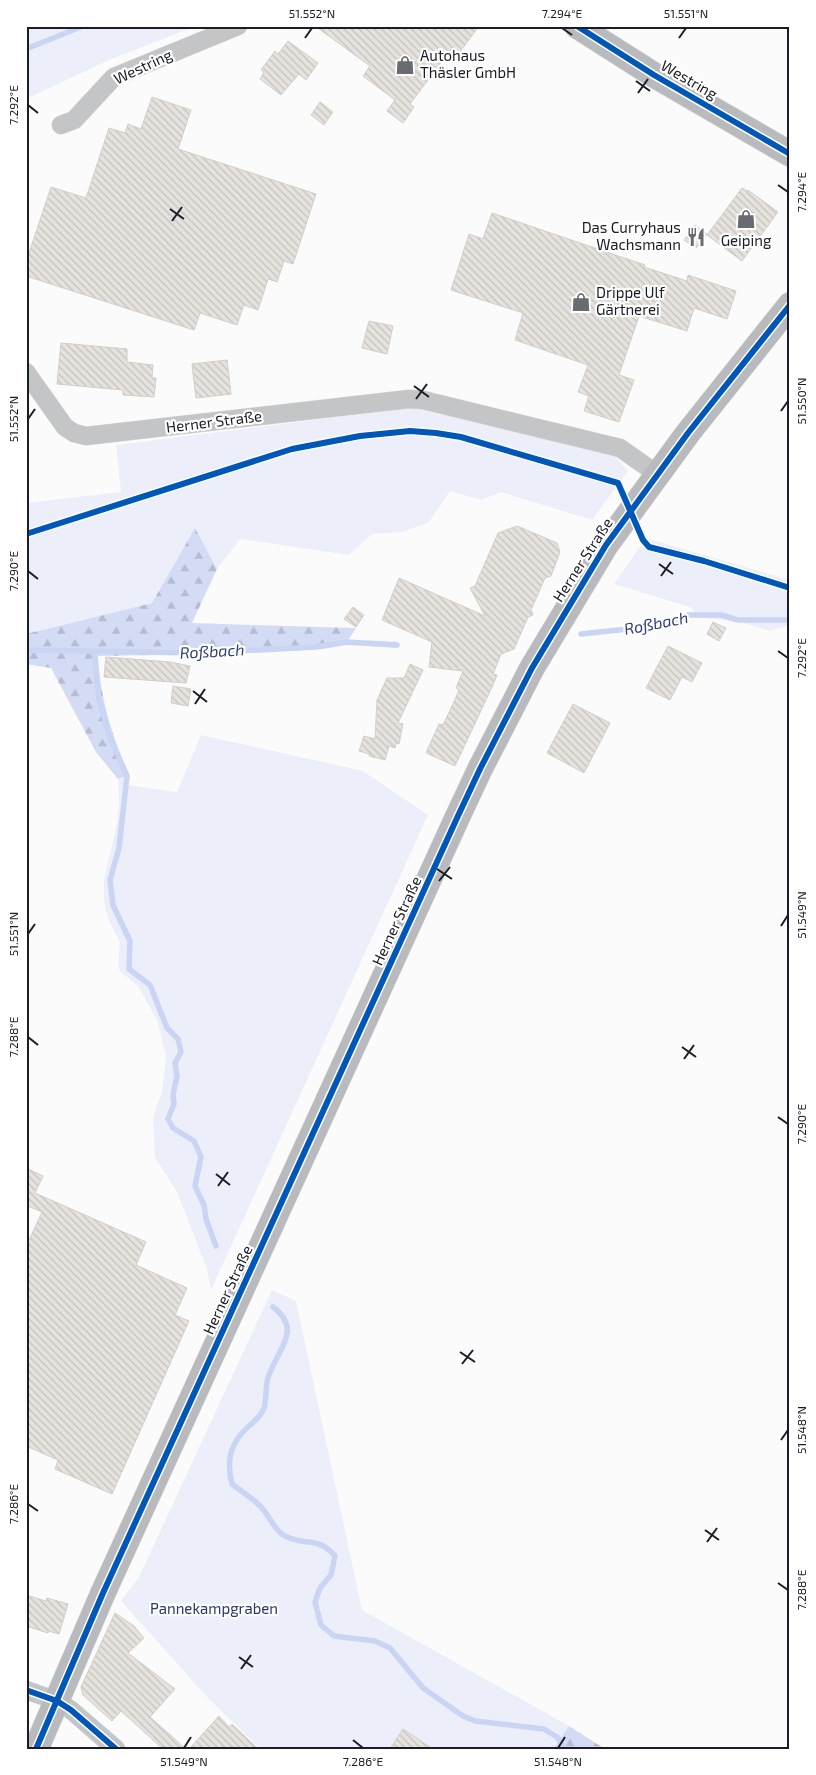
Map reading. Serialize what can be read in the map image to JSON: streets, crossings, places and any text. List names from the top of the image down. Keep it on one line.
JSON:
{"streets":{"main road":["Westring","Herner Straße"]},"water":["Roßbach"],"parks":["Pannekampgraben"],"places":{"shop":["Autohaus Thäsler GmbH","Geiping","Drippe Ulf Gärtnerei"],"restaurant":["Das Curryhaus Wachsmann"]},"coordinates":["51.552°N","7.294°E","51.551°N","7.292°E","51.550°N","7.290°E","51.549°N","7.288°E","51.548°N","7.286°E"]}
